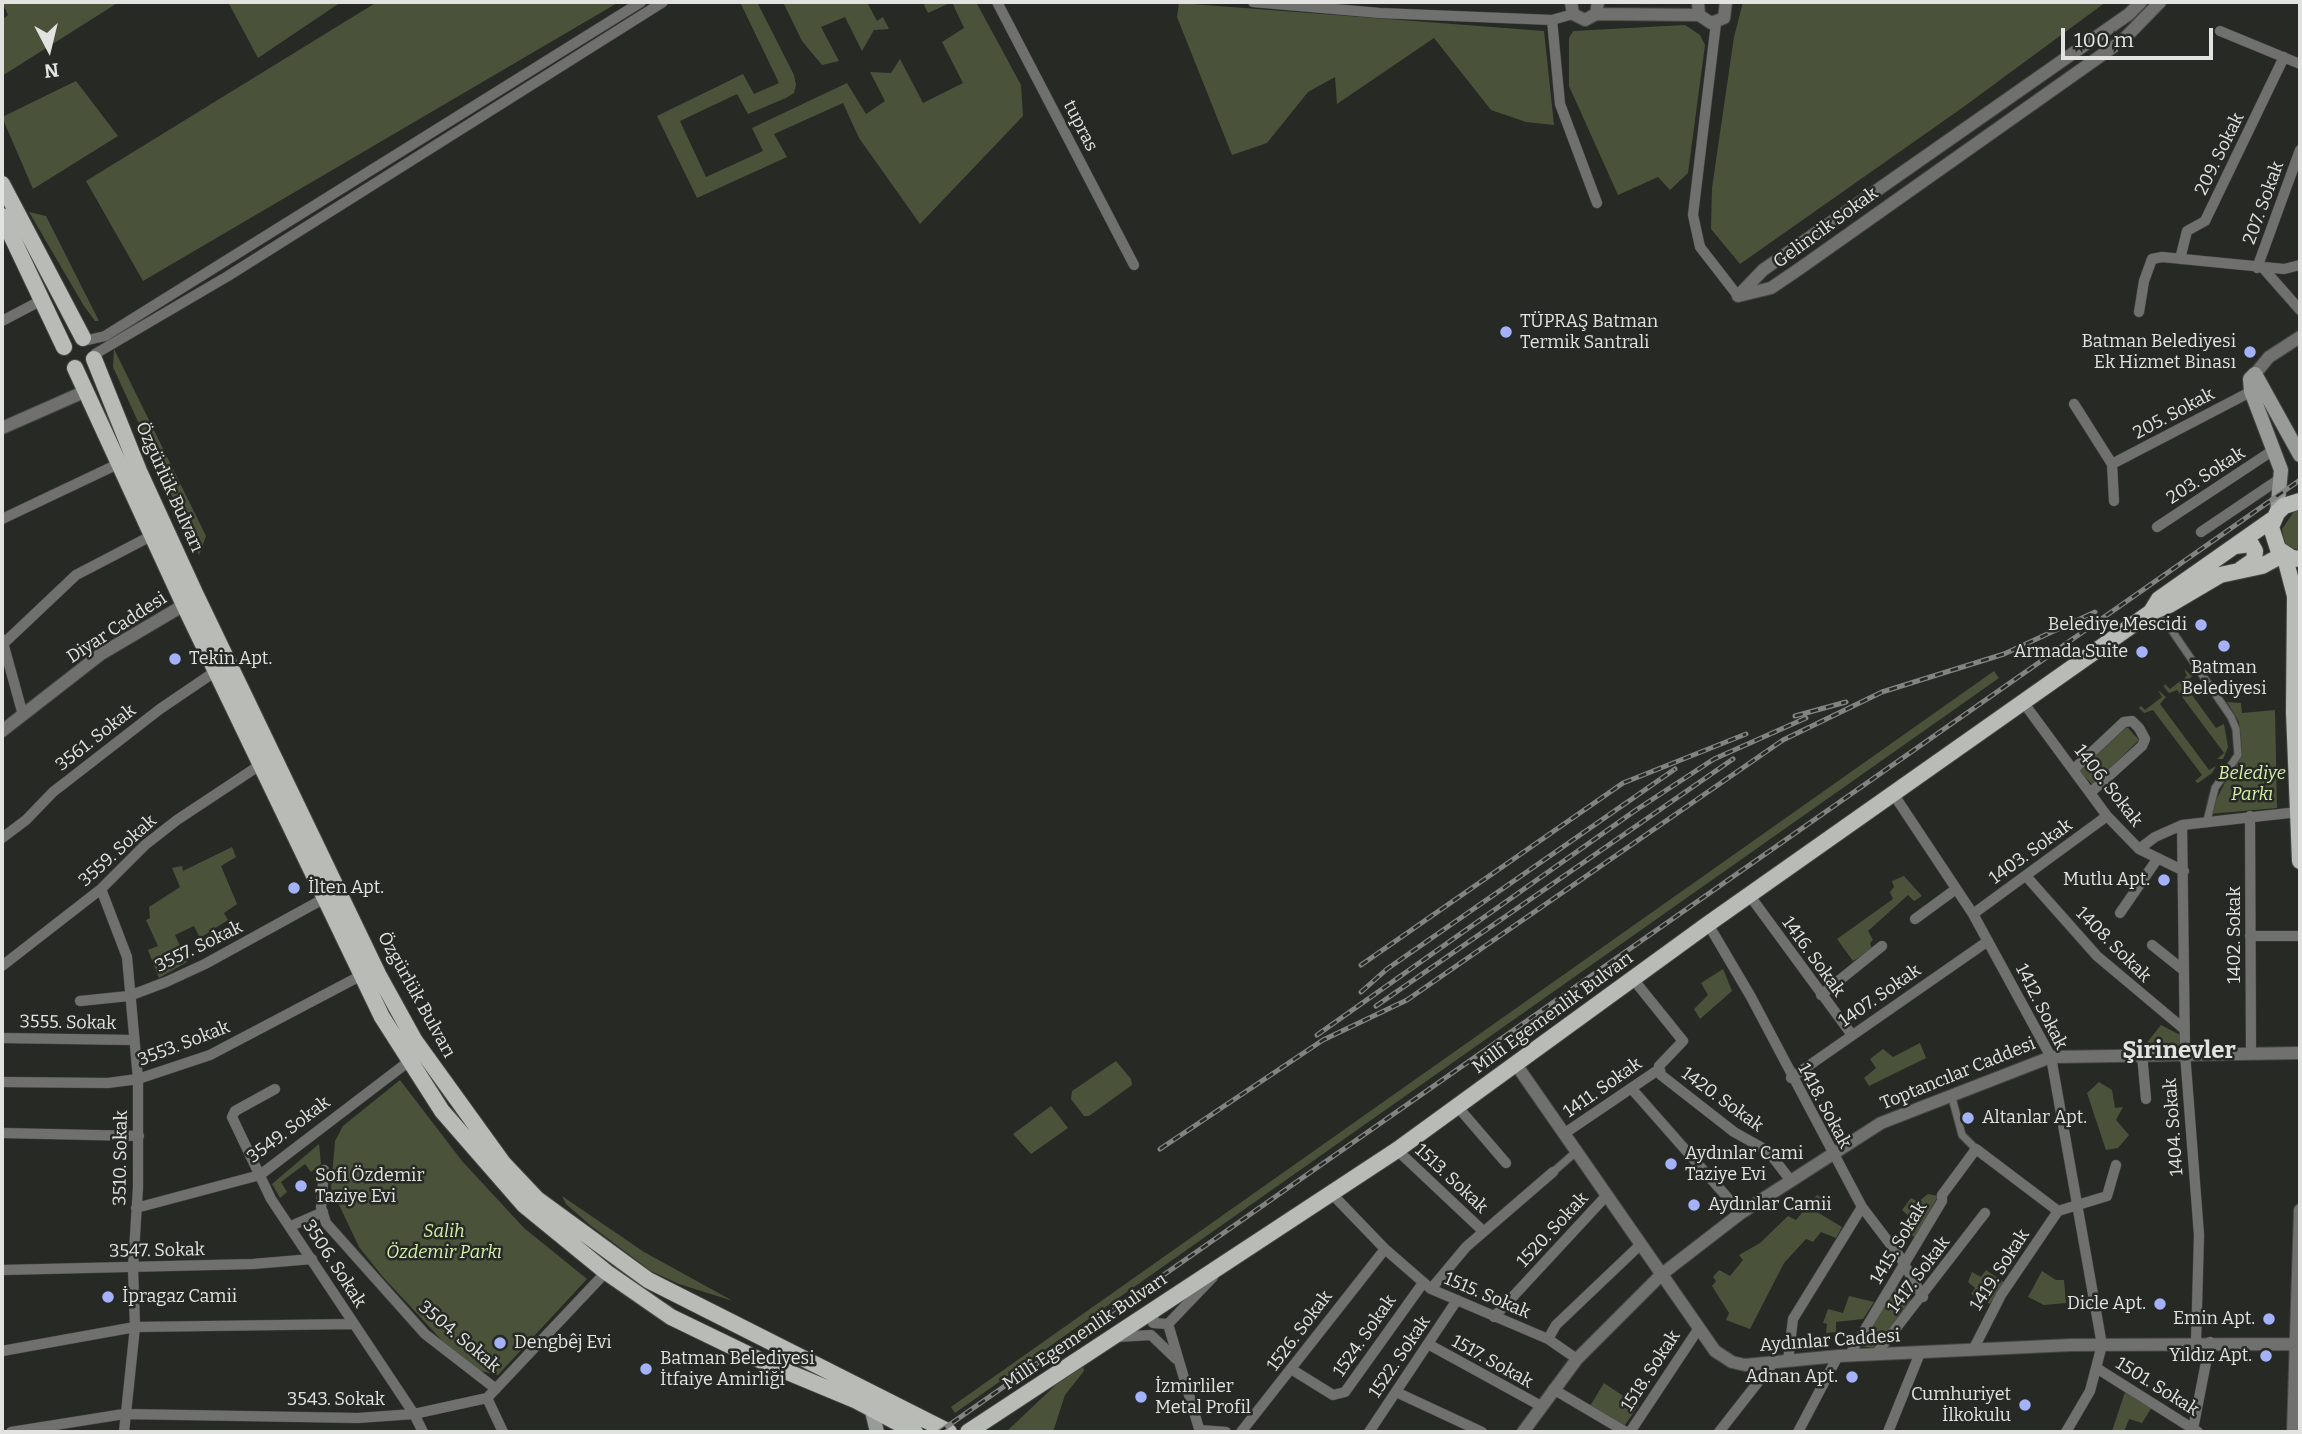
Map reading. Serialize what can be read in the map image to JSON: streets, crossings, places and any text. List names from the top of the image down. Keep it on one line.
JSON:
{"streets":{"main road":["Özgürlük Bulvarı","Millî Egemenlik Bulvarı"],"street":["tupras","209. Sokak","207. Sokak","Gelincik Sokak","205. Sokak","203. Sokak","Diyar Caddesi","3561. Sokak","1406. Sokak","3559. Sokak","1403. Sokak","1402. Sokak","1408. Sokak","3557. Sokak","1416. Sokak","1407. Sokak","1412. Sokak","3555. Sokak","3553. Sokak","Toptancılar Caddesi","1411. Sokak","1420. Sokak","1418. Sokak","1404. Sokak","3549. Sokak","3510. Sokak","1513. Sokak","1520. Sokak","1415. Sokak","3547. Sokak","3506. Sokak","1419. Sokak","1417. Sokak","1515. Sokak","1526. Sokak","1524. Sokak","3504. Sokak","Aydınlar Caddesi","1522. Sokak","1517. Sokak","1518. Sokak","1501. Sokak","3543. Sokak"]},"crossings":[["Özgürlük Bulvarı","Diyar Caddesi"],["Özgürlük Bulvarı","3561. Sokak"],["Özgürlük Bulvarı","3559. Sokak"],["Özgürlük Bulvarı","3557. Sokak"],["Özgürlük Bulvarı","3553. Sokak"],["Özgürlük Bulvarı","3549. Sokak"],["1406. Sokak","1403. Sokak"],["1406. Sokak","Millî Egemenlik Bulvarı"],["1406. Sokak","1404. Sokak"],["3559. Sokak","3510. Sokak"],["1403. Sokak","1408. Sokak"],["1403. Sokak","1412. Sokak"],["1402. Sokak","Toptancılar Caddesi"],["1408. Sokak","1404. Sokak"],["3557. Sokak","3510. Sokak"],["1416. Sokak","1407. Sokak"],["1416. Sokak","Millî Egemenlik Bulvarı"],["1407. Sokak","1412. Sokak"],["1407. Sokak","1418. Sokak"],["1412. Sokak","Millî Egemenlik Bulvarı"],["1412. Sokak","Toptancılar Caddesi"],["1412. Sokak","Aydınlar Caddesi"],["1412. Sokak","1501. Sokak"],["Millî Egemenlik Bulvarı","1420. Sokak"],["Millî Egemenlik Bulvarı","1418. Sokak"],["Millî Egemenlik Bulvarı","1513. Sokak"],["Millî Egemenlik Bulvarı","1515. Sokak"],["Millî Egemenlik Bulvarı","Aydınlar Caddesi"],["3555. Sokak","3510. Sokak"],["3553. Sokak","3510. Sokak"],["Toptancılar Caddesi","1420. Sokak"],["Toptancılar Caddesi","1418. Sokak"],["Toptancılar Caddesi","1404. Sokak"],["Toptancılar Caddesi","1515. Sokak"],["Toptancılar Caddesi","Aydınlar Caddesi"],["Toptancılar Caddesi","1517. Sokak"],["1411. Sokak","1420. Sokak"],["1411. Sokak","Aydınlar Caddesi"],["1418. Sokak","1415. Sokak"],["1418. Sokak","1417. Sokak"],["1404. Sokak","Aydınlar Caddesi"],["3549. Sokak","3510. Sokak"],["3549. Sokak","3506. Sokak"],["3510. Sokak","3547. Sokak"],["3510. Sokak","3543. Sokak"],["1513. Sokak","1524. Sokak"],["1520. Sokak","1515. Sokak"],["1520. Sokak","Aydınlar Caddesi"],["1415. Sokak","Aydınlar Caddesi"],["3547. Sokak","3506. Sokak"],["3506. Sokak","3543. Sokak"],["1419. Sokak","Aydınlar Caddesi"],["1417. Sokak","Aydınlar Caddesi"],["1515. Sokak","1526. Sokak"],["1515. Sokak","1524. Sokak"],["1515. Sokak","1522. Sokak"],["1526. Sokak","1524. Sokak"],["3504. Sokak","3543. Sokak"],["Aydınlar Caddesi","1518. Sokak"],["1522. Sokak","1517. Sokak"]],"districts":["Şirinevler"],"parks":["Belediye Parkı","Salih Özdemir Parkı"],"places":["TÜPRAŞ Batman Termik Santrali","Batman Belediyesi Ek Hizmet Binası","Belediye Mescidi","Batman Belediyesi","Armada Suite","Tekin Apt.","Mutlu Apt.","İlten Apt.","Altanlar Apt.","Aydınlar Cami Taziye Evi","Sofi Özdemir Taziye Evi","Aydınlar Camii","İpragaz Camii","Dicle Apt.","Emin Apt.","Dengbêj Evi","Yıldız Apt.","Batman Belediyesi İtfaiye Amirliği","Adnan Apt.","İzmirliler Metal Profil","Cumhuriyet İlkokulu"],"scale_bar":"100 m","north":"bottom"}
